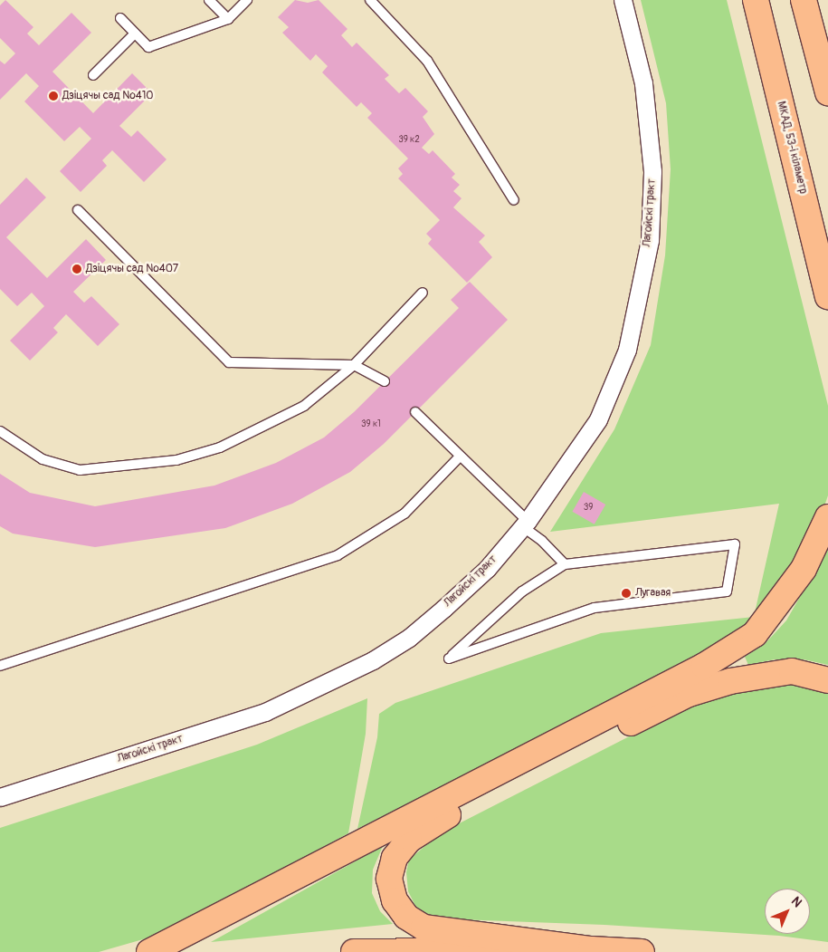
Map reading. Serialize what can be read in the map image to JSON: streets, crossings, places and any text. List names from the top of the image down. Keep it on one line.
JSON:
{"streets":{"main road":["МКАД, 53-і кіламетр"],"street":["Лагойскі тракт"]},"places":["Дзіцячы сад №410","Дзіцячы сад №407","Лугавая"],"house_numbers":["39 к2","39 к1","39"],"north":"top right"}
